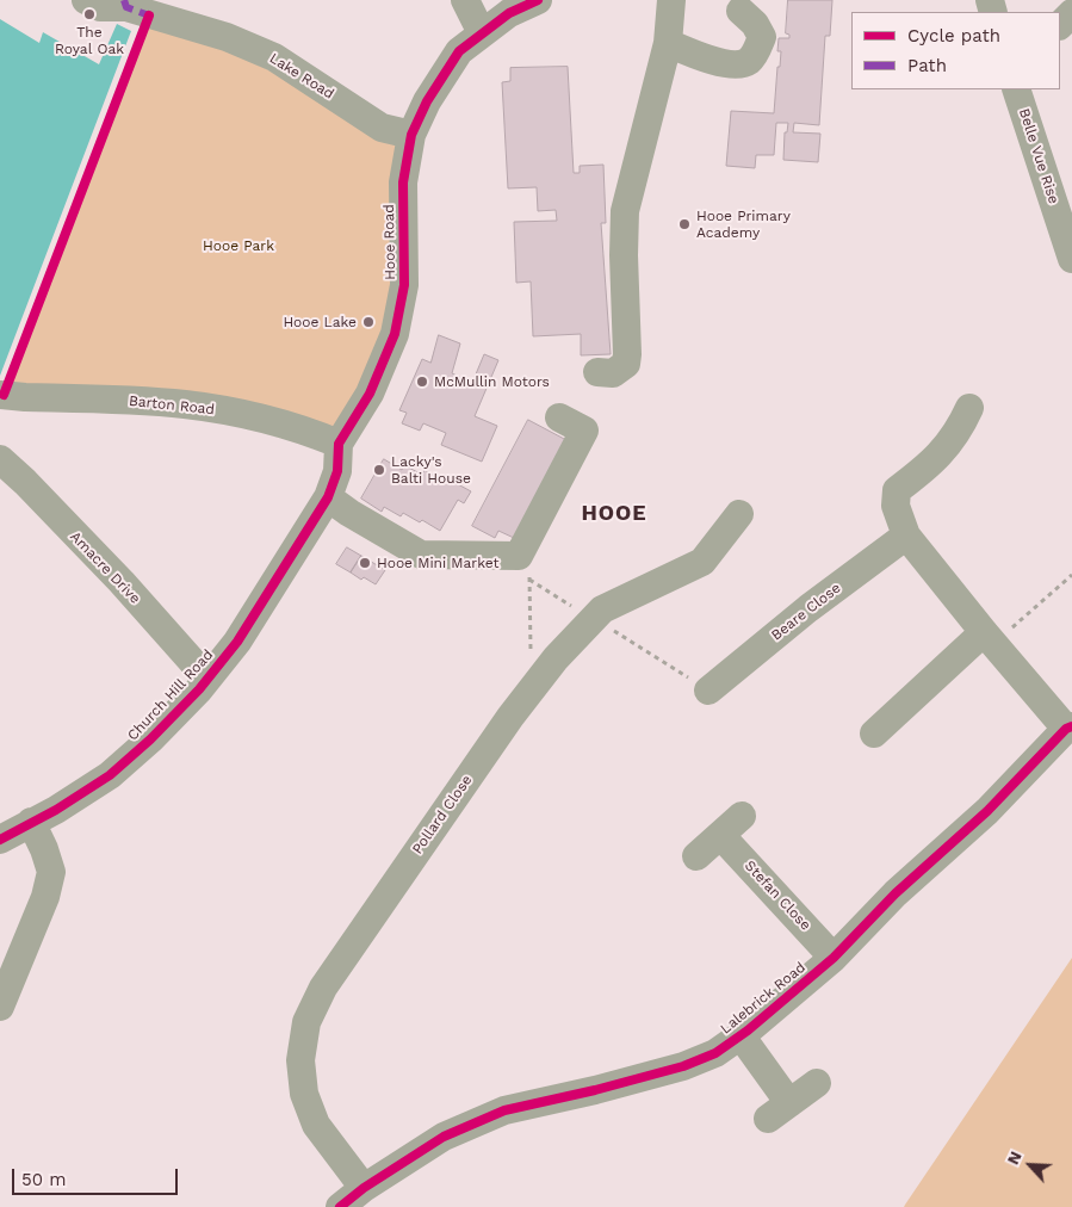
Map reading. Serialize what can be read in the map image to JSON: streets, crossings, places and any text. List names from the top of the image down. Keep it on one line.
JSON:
{"streets":{"street":["Lake Road","Belle Vue Rise","Hooe Road","Barton Road","Amacre Drive","Beare Close","Church Hill Road","Pollard Close","Stefan Close","Lalebrick Road"]},"crossings":[["Lake Road","Hooe Road"],["Hooe Road","Barton Road"],["Hooe Road","Church Hill Road"],["Amacre Drive","Church Hill Road"],["Pollard Close","Lalebrick Road"],["Stefan Close","Lalebrick Road"]],"districts":["HOOE"],"parks":["Hooe Park"],"places":["The Royal Oak","Hooe Primary Academy","Hooe Lake","McMullin Motors","Lacky's Balti House","Hooe Mini Market"],"legend":["Cycle path","Path"],"scale_bar":"50 m","north":"top left"}
